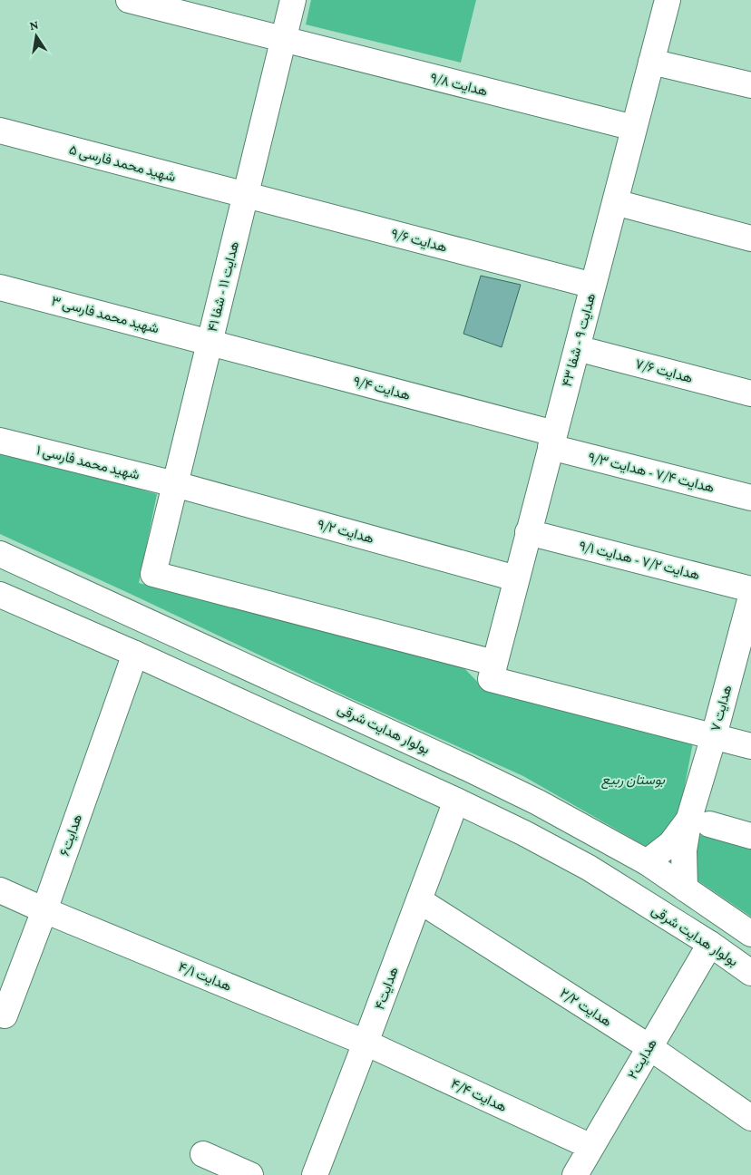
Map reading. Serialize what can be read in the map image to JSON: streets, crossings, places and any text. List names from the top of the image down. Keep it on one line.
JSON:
{"streets":{"street":["هدایت ۹/۸","شهید محمد فارسی ۵","هدایت ۹/۶","هدایت ۱۱ - شفا ۴۱","شهید محمد فارسی ۳","هدایت ۹ - شفا ۴۳","هدایت ۷/۶","هدایت ۹/۴","شهید محمد فارسی ۱","هدایت ۷/۴ - هدایت ۹/۳","هدایت ۹/۲","هدایت ۷/۲ - هدایت ۹/۱","هدایت ۷","بولوار هدایت شرقی","هدایت۶","هدایت ۴/۱","هدایت۴","هدایت ۲/۲","هدایت۲","هدایت ۴/۴"]},"crossings":[["هدایت ۹/۸","هدایت ۱۱ - شفا ۴۱"],["هدایت ۹/۸","هدایت ۹ - شفا ۴۳"],["شهید محمد فارسی ۵","هدایت ۹/۶"],["شهید محمد فارسی ۵","هدایت ۱۱ - شفا ۴۱"],["هدایت ۹/۶","هدایت ۱۱ - شفا ۴۱"],["هدایت ۹/۶","هدایت ۹ - شفا ۴۳"],["هدایت ۱۱ - شفا ۴۱","شهید محمد فارسی ۳"],["هدایت ۱۱ - شفا ۴۱","هدایت ۹ - شفا ۴۳"],["هدایت ۱۱ - شفا ۴۱","هدایت ۹/۴"],["هدایت ۱۱ - شفا ۴۱","شهید محمد فارسی ۱"],["هدایت ۱۱ - شفا ۴۱","هدایت ۹/۲"],["شهید محمد فارسی ۳","هدایت ۹/۴"],["هدایت ۹ - شفا ۴۳","هدایت ۷/۶"],["هدایت ۹ - شفا ۴۳","هدایت ۹/۴"],["هدایت ۹ - شفا ۴۳","هدایت ۷/۴ - هدایت ۹/۳"],["هدایت ۹ - شفا ۴۳","هدایت ۹/۲"],["هدایت ۹ - شفا ۴۳","هدایت ۷/۲ - هدایت ۹/۱"],["هدایت ۹/۴","هدایت ۷/۴ - هدایت ۹/۳"],["شهید محمد فارسی ۱","هدایت ۹/۲"],["هدایت ۷","بولوار هدایت شرقی"],["بولوار هدایت شرقی","هدایت۶"],["بولوار هدایت شرقی","هدایت۴"],["بولوار هدایت شرقی","هدایت۲"],["هدایت۶","هدایت ۴/۱"],["هدایت ۴/۱","هدایت۴"],["هدایت ۴/۱","هدایت ۴/۴"],["هدایت۴","هدایت ۲/۲"],["هدایت۴","هدایت ۴/۴"],["هدایت ۲/۲","هدایت۲"],["هدایت۲","هدایت ۴/۴"]],"parks":["بوستان ربیع"],"north":"top"}
